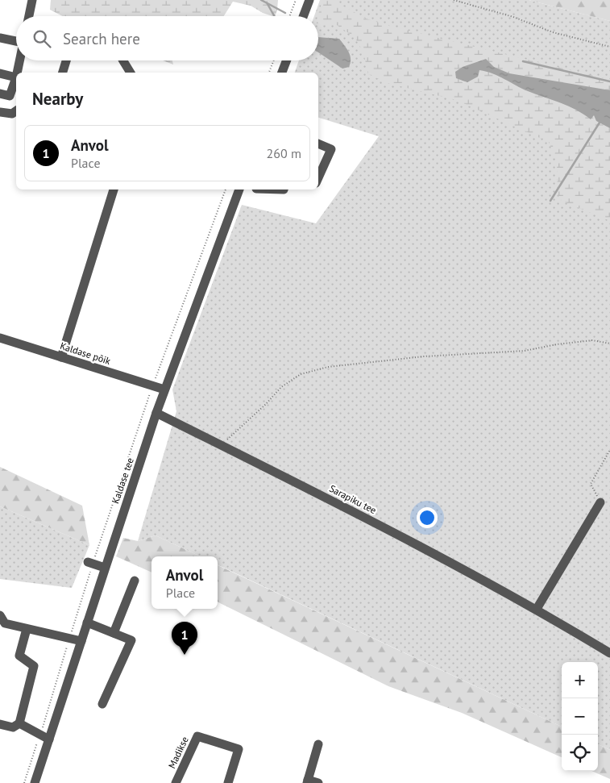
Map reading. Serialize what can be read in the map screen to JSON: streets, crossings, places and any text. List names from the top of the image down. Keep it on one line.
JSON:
{"streets":{"street":["Kaldase põik","Kaldase tee","Sarapiku tee","Madikse"]},"crossings":[["Kaldase põik","Kaldase tee"],["Kaldase tee","Sarapiku tee"]],"page":{"search":"Search here","heading":"Nearby","list":[{"mark":"1","name":"Anvol","note":"Place","value":"260 m"}],"popup":["Anvol","Place"],"pins":"1","map_buttons":["+","−"]}}
